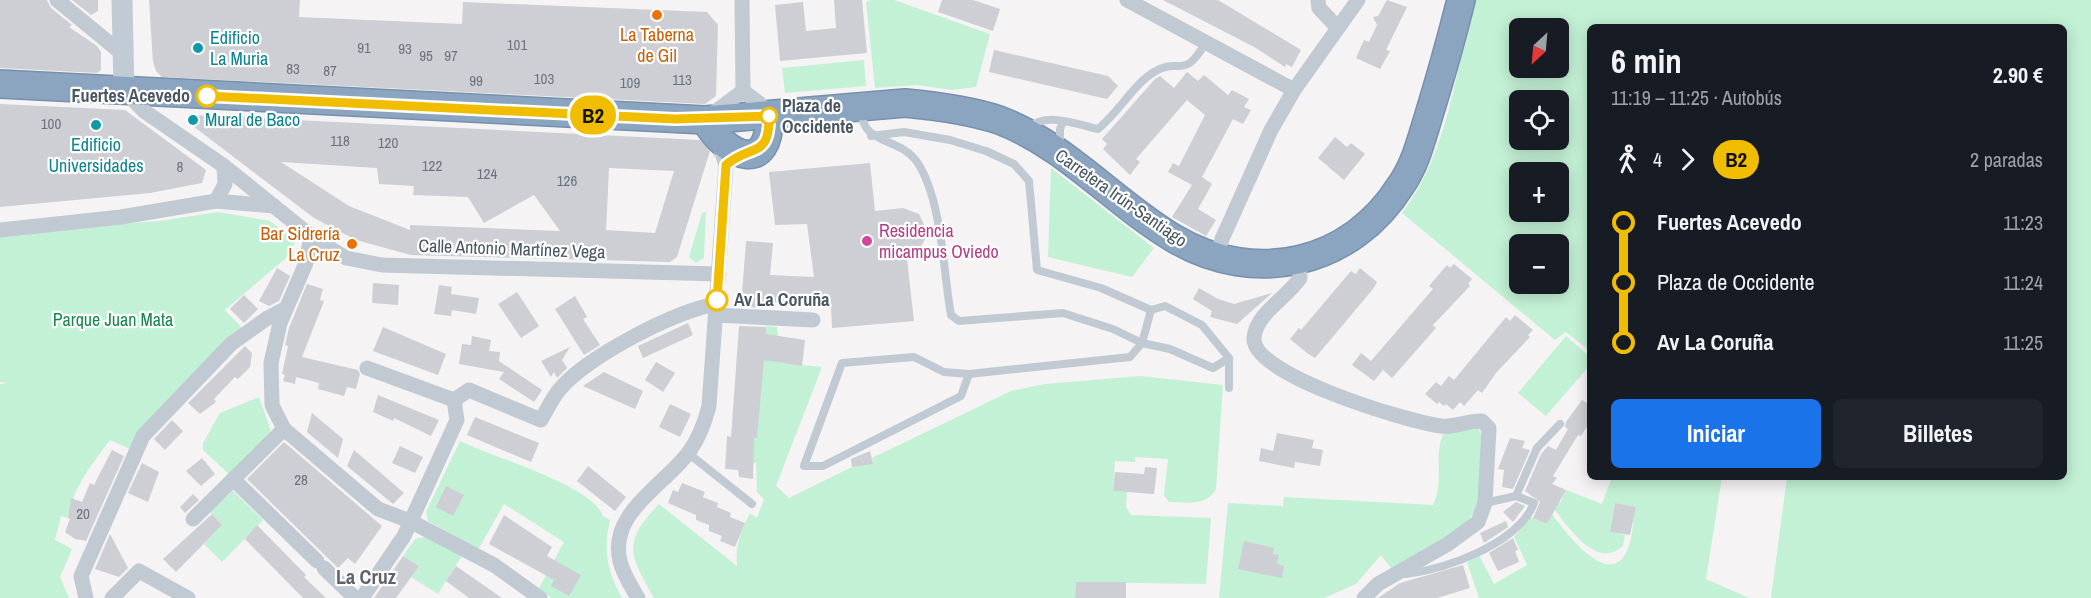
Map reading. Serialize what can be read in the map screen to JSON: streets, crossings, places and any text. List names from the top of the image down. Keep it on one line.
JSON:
{"streets":{"highway":["Carretera Irún-Santiago"],"street":["Calle Antonio Martínez Vega"]},"crossings":[["Carretera Irún-Santiago","Calle Antonio Martínez Vega"]],"districts":["La Cruz"],"parks":["Parque Juan Mata"],"places":["La Taberna de Gil","Edificio La Muria","Fuertes Acevedo","Plaza de Occidente","Mural de Baco","Edificio Universidades","Residencia micampus Oviedo","Bar Sidrería La Cruz","Av La Coruña"],"lines":["bus line B2"],"house_numbers":["101","91","93","95","97","83","87","103","113","99","109","100","118","120","122","8","124","126","28","20"],"north":"bottom left","page":{"on_map":"B2","map_buttons":["+","−"],"heading":["6 min","11:19 – 11:25 · Autobús","2.90 €"],"legs":["4","B2","2 paradas"],"list":[{"name":"Fuertes Acevedo","value":"11:23"},{"name":"Plaza de Occidente","value":"11:24"},{"name":"Av La Coruña","value":"11:25"}],"buttons":["Iniciar","Billetes"]}}
